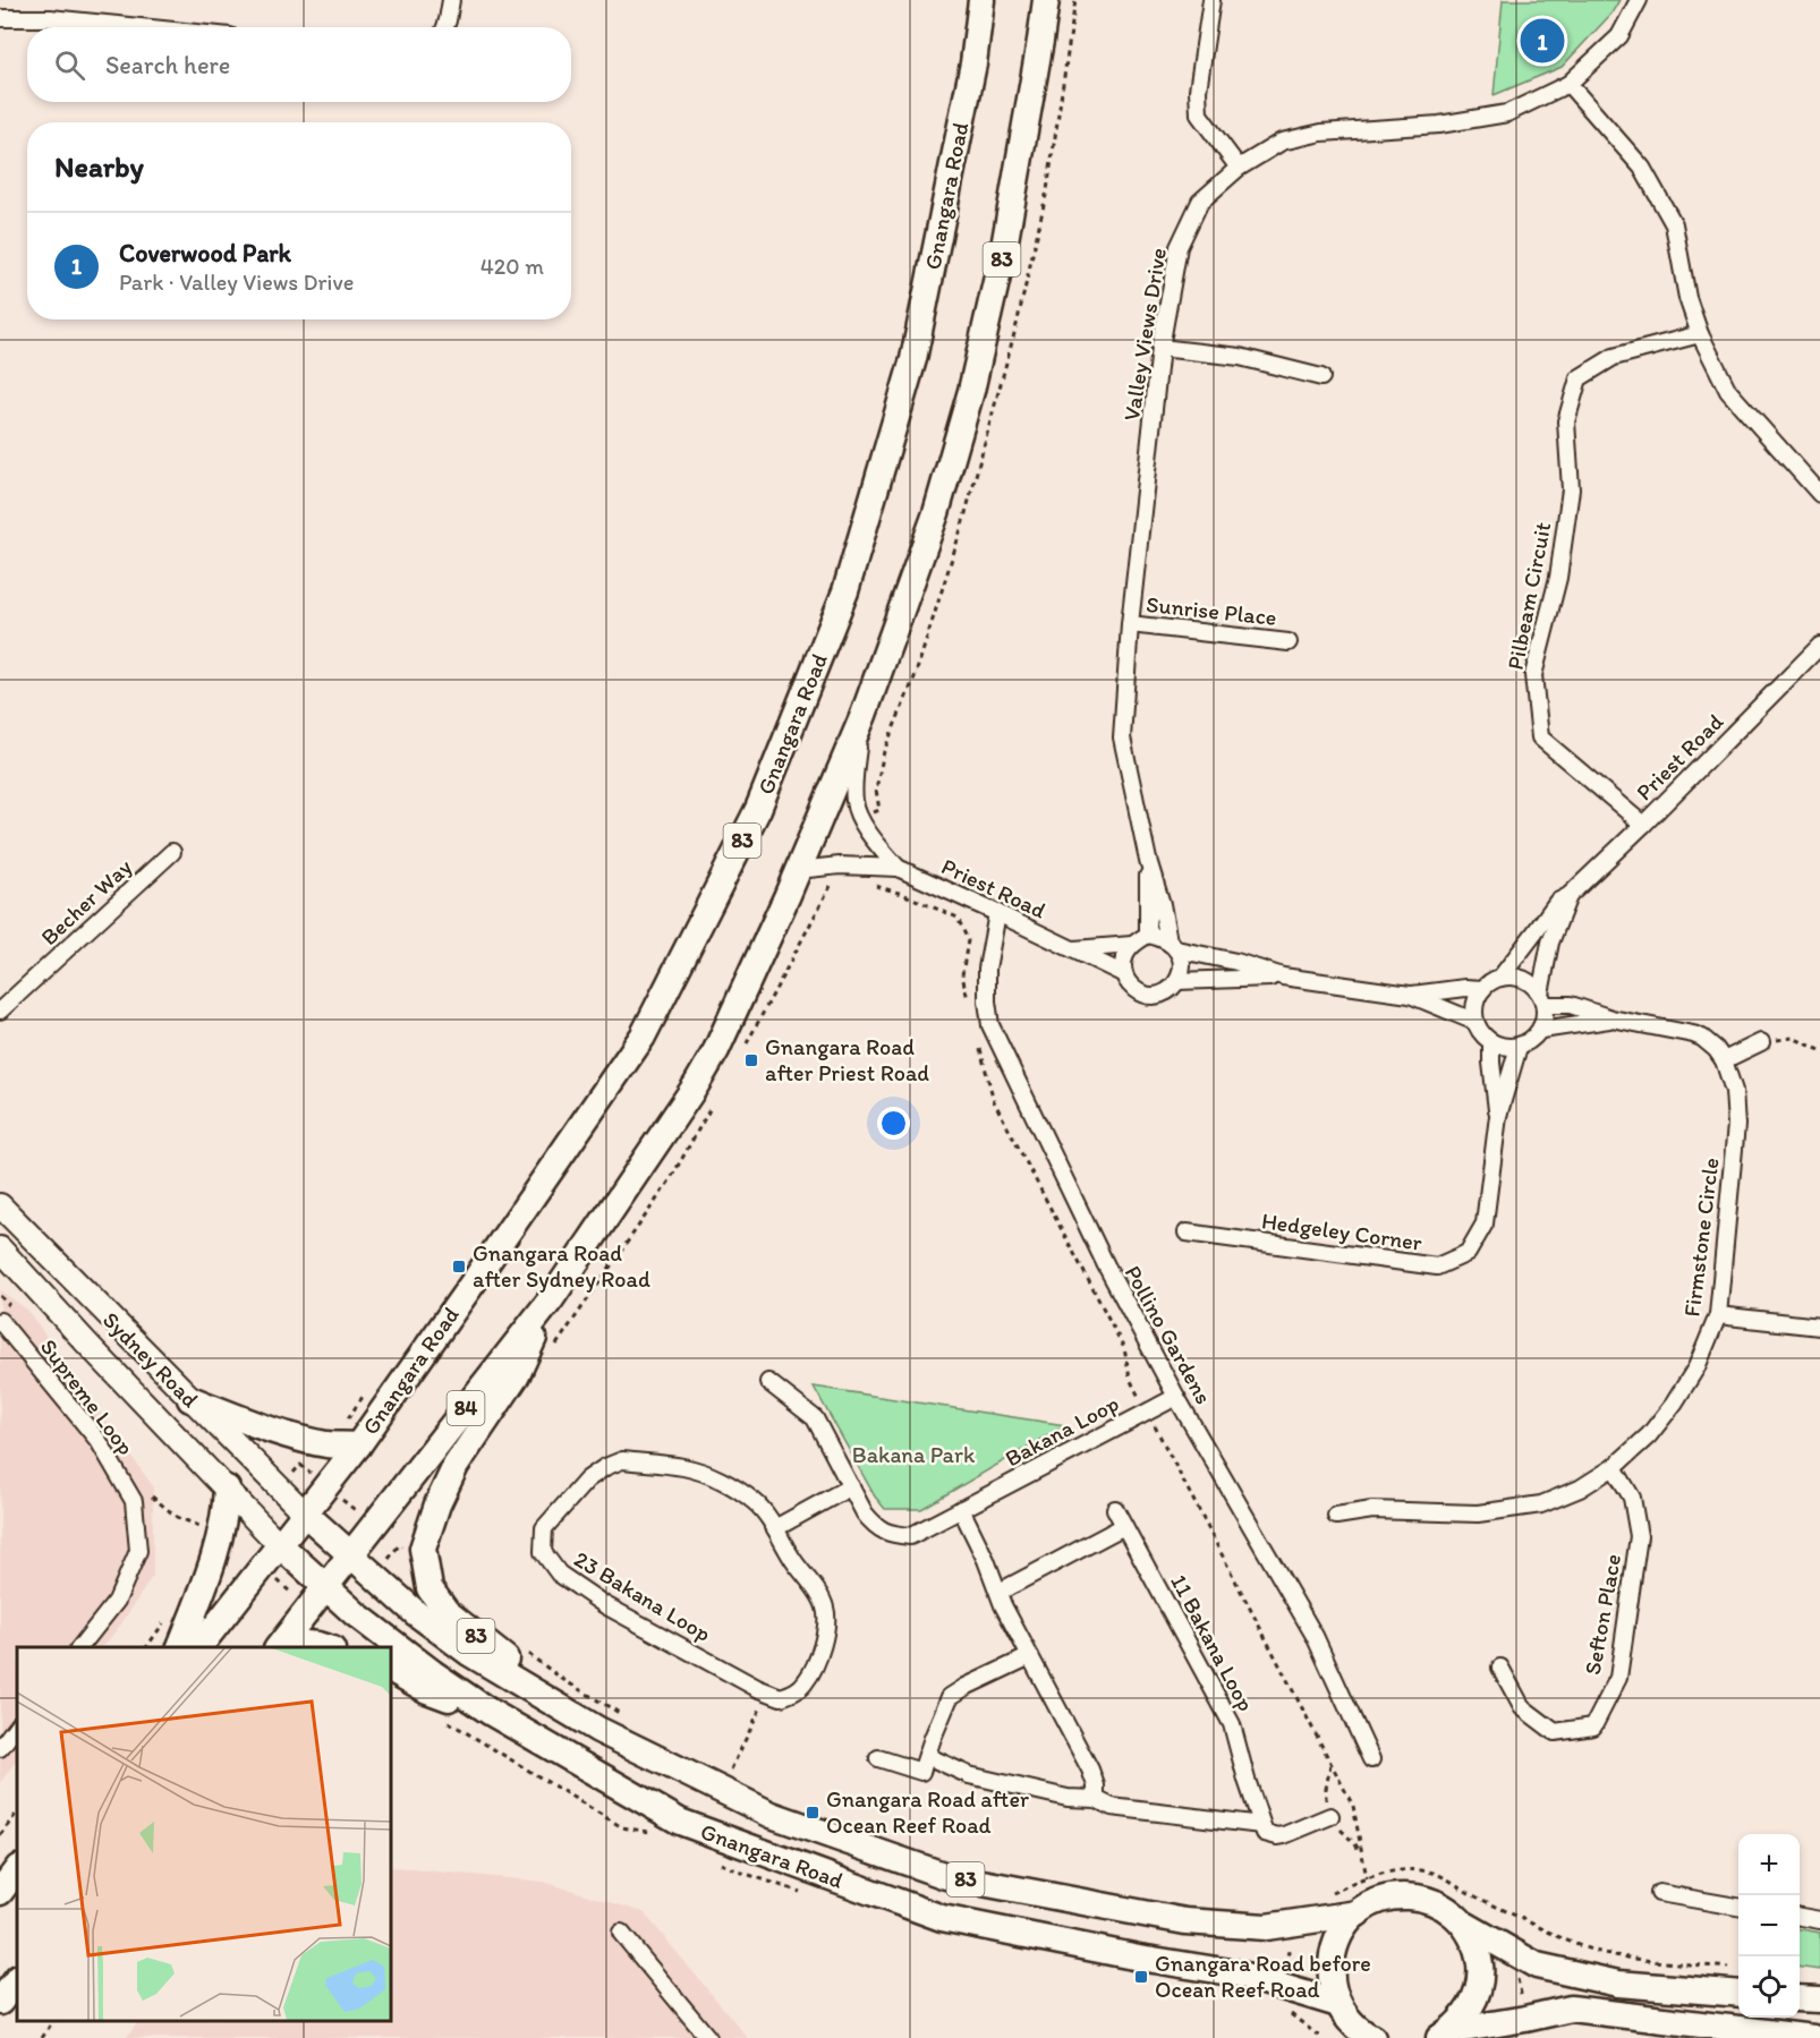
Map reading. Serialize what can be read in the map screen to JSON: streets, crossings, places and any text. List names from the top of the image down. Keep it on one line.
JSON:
{"streets":{"main road":["Gnangara Road","83","84"],"street":["Valley Views Drive","Pilbeam Circuit","Sunrise Place","Priest Road","Becher Way","Hedgeley Corner","Firmstone Circle","Pollino Gardens","Sydney Road","Supreme Loop","Bakana Loop","23 Bakana Loop","Sefton Place","11 Bakana Loop"]},"crossings":[["Gnangara Road","83"],["Gnangara Road","Sydney Road"],["Gnangara Road","84"],["83","Priest Road"],["83","Sydney Road"],["83","84"],["Valley Views Drive","Sunrise Place"],["Valley Views Drive","Priest Road"],["Pilbeam Circuit","Priest Road"],["Priest Road","Hedgeley Corner"],["Priest Road","Firmstone Circle"],["Priest Road","Pollino Gardens"],["Hedgeley Corner","Firmstone Circle"],["Firmstone Circle","Sefton Place"],["Pollino Gardens","Bakana Loop"]],"parks":["Bakana Park"],"places":{"transit":["Gnangara Road after Priest Road","Gnangara Road after Sydney Road","Gnangara Road after Ocean Reef Road","Gnangara Road before Ocean Reef Road"]},"page":{"pins":"1","search":"Search here","heading":"Nearby","list":[{"mark":"1","name":"Coverwood Park","note":"Park · Valley Views Drive","value":"420 m"}],"map_buttons":["+","−"]}}
